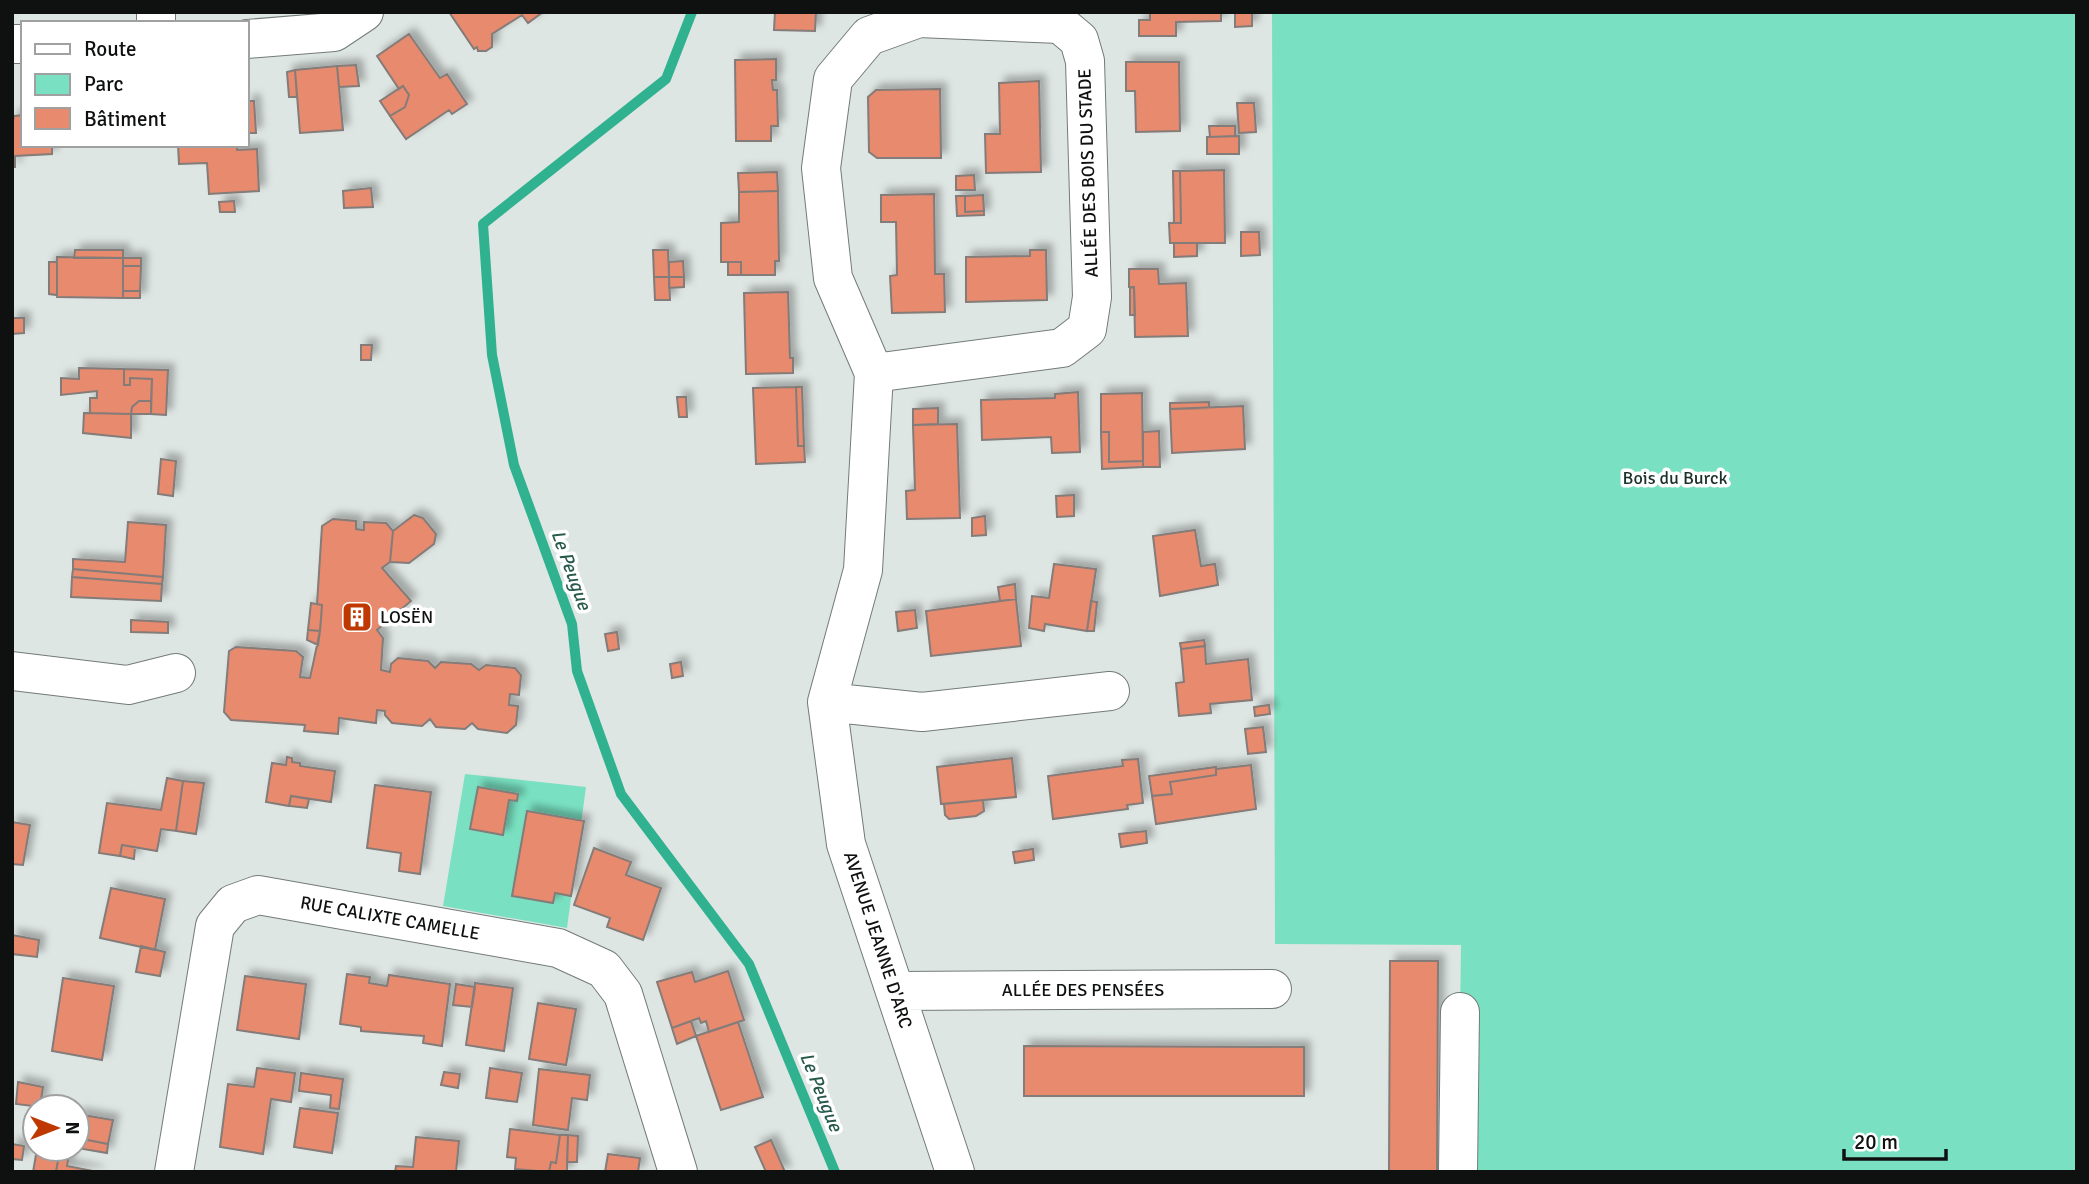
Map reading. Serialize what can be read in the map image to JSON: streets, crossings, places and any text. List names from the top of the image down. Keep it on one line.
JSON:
{"streets":{"street":["ALLÉE DES BOIS DU STADE","RUE CALIXTE CAMELLE","AVENUE JEANNE D'ARC","ALLÉE DES PENSÉES"]},"crossings":[["ALLÉE DES BOIS DU STADE","AVENUE JEANNE D'ARC"],["AVENUE JEANNE D'ARC","ALLÉE DES PENSÉES"]],"water":["Le Peugue"],"parks":["Bois du Burck"],"places":{"building":["LOSËN"]},"legend":["Route","Parc","Bâtiment"],"scale_bar":"20 m","north":"right"}
